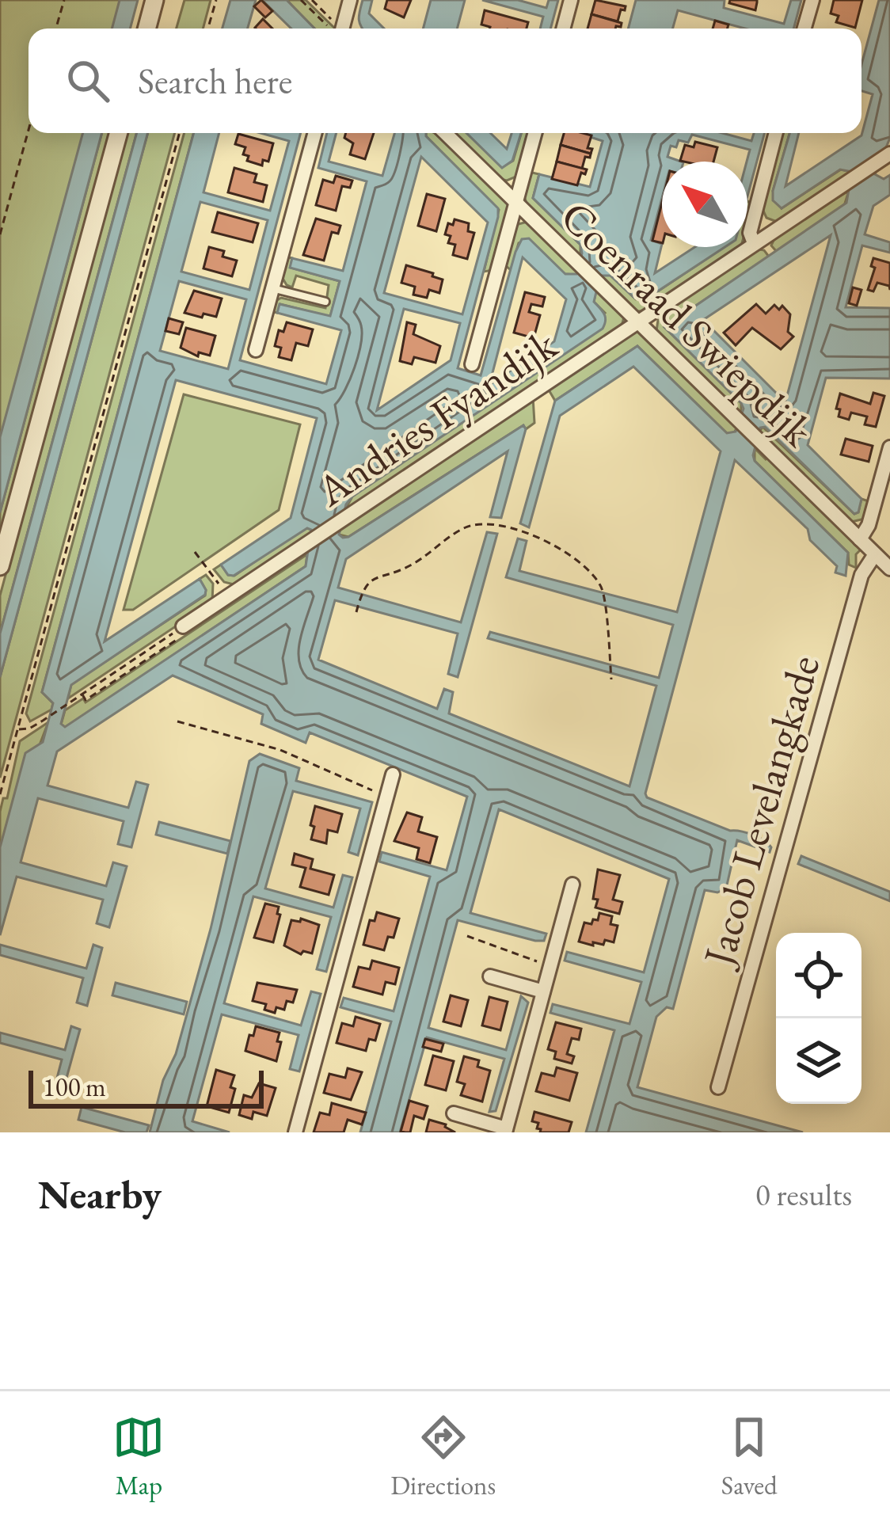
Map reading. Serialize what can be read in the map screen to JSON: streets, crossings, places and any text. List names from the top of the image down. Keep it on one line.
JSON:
{"streets":{"street":["Coenraad Swiepdijk","Andries Fyandijk","Jacob Levelangkade"]},"crossings":[["Coenraad Swiepdijk","Andries Fyandijk"],["Coenraad Swiepdijk","Jacob Levelangkade"]],"scale_bar":"100 m","north":"top left","page":{"search":"Search here","scale":"100 m","heading":["Nearby","0 results"],"nav":["Map","Directions","Saved"]}}
